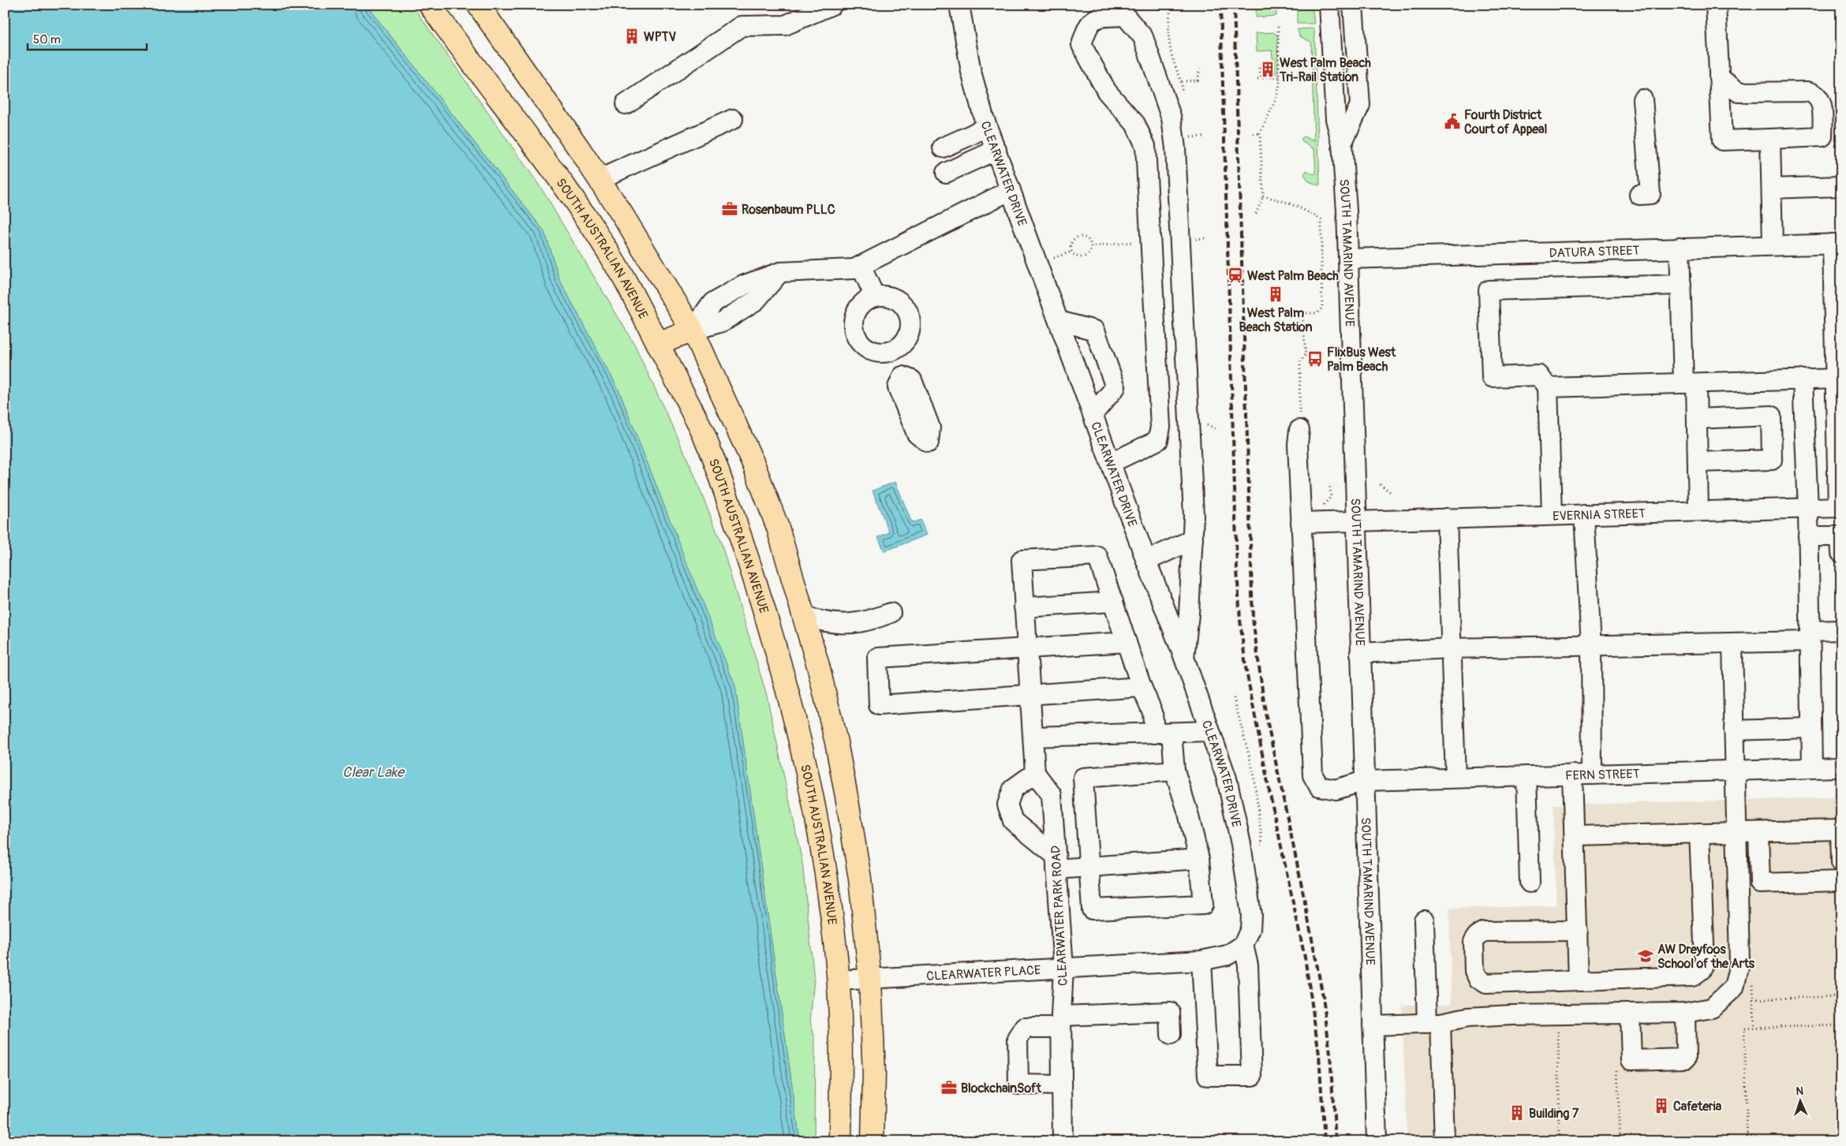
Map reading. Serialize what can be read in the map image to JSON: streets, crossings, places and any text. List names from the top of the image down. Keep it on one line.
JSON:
{"streets":{"main road":["SOUTH AUSTRALIAN AVENUE"],"street":["CLEARWATER DRIVE","DATURA STREET","SOUTH TAMARIND AVENUE","EVERNIA STREET","FERN STREET","CLEARWATER PARK ROAD","CLEARWATER PLACE"]},"crossings":[["CLEARWATER DRIVE","CLEARWATER PLACE"],["SOUTH AUSTRALIAN AVENUE","CLEARWATER PLACE"],["DATURA STREET","SOUTH TAMARIND AVENUE"],["SOUTH TAMARIND AVENUE","EVERNIA STREET"],["SOUTH TAMARIND AVENUE","FERN STREET"],["EVERNIA STREET","FERN STREET"],["CLEARWATER PARK ROAD","CLEARWATER PLACE"]],"water":["Clear Lake"],"places":{"building":["WPTV","West Palm Beach Tri-Rail Station","West Palm Beach Station","Cafeteria","Building 7"],"public building":["Fourth District Court of Appeal"],"office":["Rosenbaum PLLC","BlockchainSoft"],"station":["West Palm Beach"],"bus stop":["FlixBus West Palm Beach"],"school or university":["AW Dreyfoos School of the Arts"]},"scale_bar":"50 m","north":"top"}
